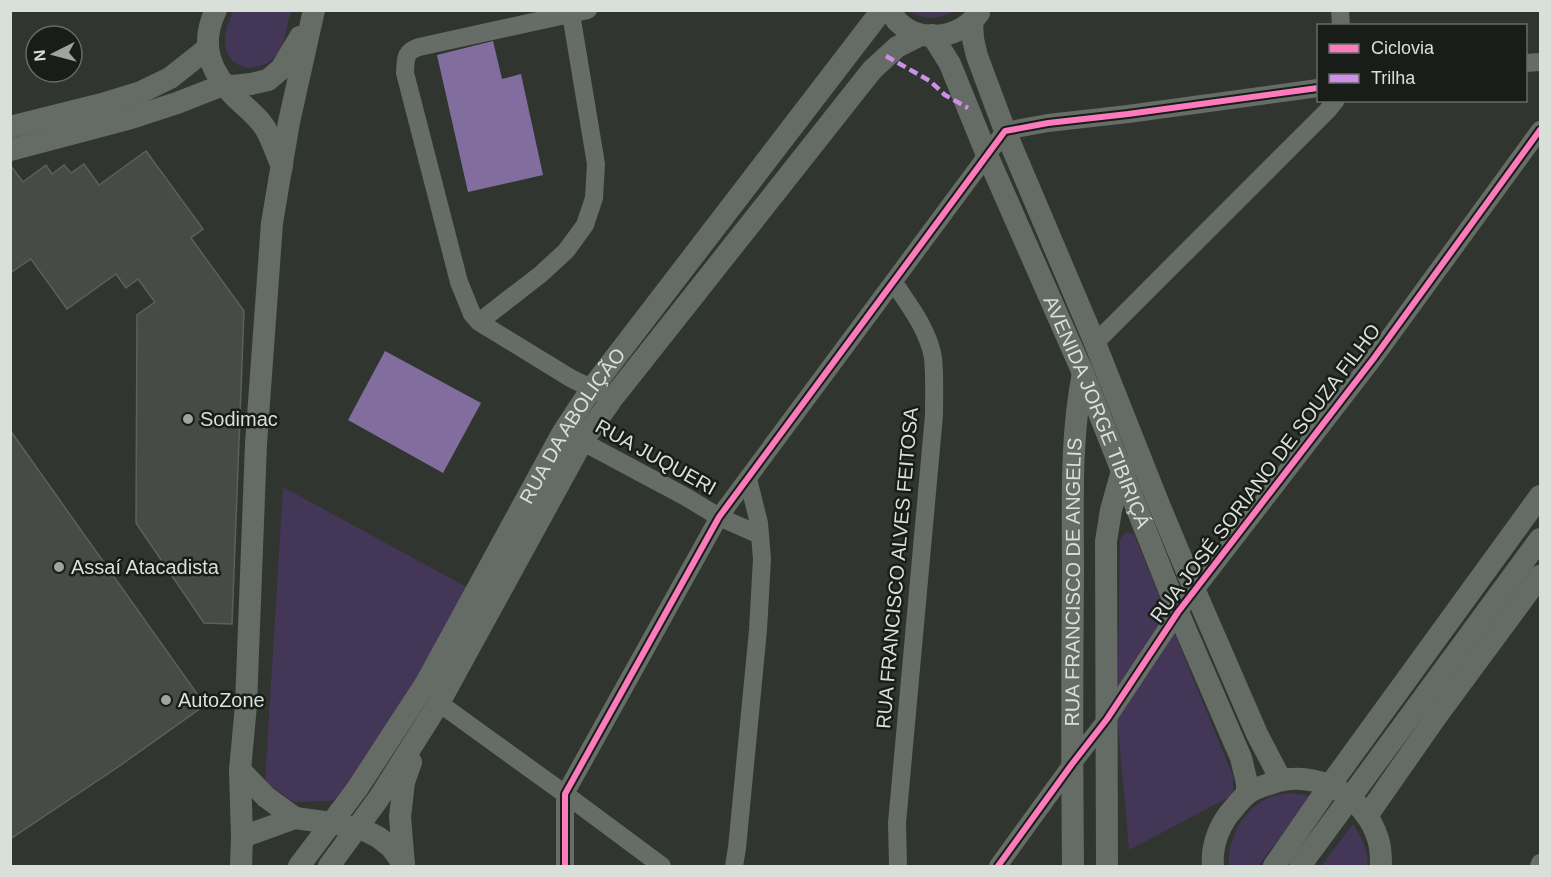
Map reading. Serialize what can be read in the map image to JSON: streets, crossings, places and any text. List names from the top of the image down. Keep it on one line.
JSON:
{"streets":{"main road":["AVENIDA JORGE TIBIRIÇÁ","RUA DA ABOLIÇÃO","RUA FRANCISCO DE ANGELIS"],"street":["RUA JUQUERI","RUA JOSÉ SORIANO DE SOUZA FILHO","RUA FRANCISCO ALVES FEITOSA"]},"crossings":[["AVENIDA JORGE TIBIRIÇÁ","RUA DA ABOLIÇÃO"],["AVENIDA JORGE TIBIRIÇÁ","RUA JOSÉ SORIANO DE SOUZA FILHO"],["AVENIDA JORGE TIBIRIÇÁ","RUA FRANCISCO DE ANGELIS"],["RUA DA ABOLIÇÃO","RUA JUQUERI"],["RUA JOSÉ SORIANO DE SOUZA FILHO","RUA FRANCISCO DE ANGELIS"]],"places":["Sodimac","Assaí Atacadista","AutoZone"],"legend":["Ciclovia","Trilha"],"north":"left"}
